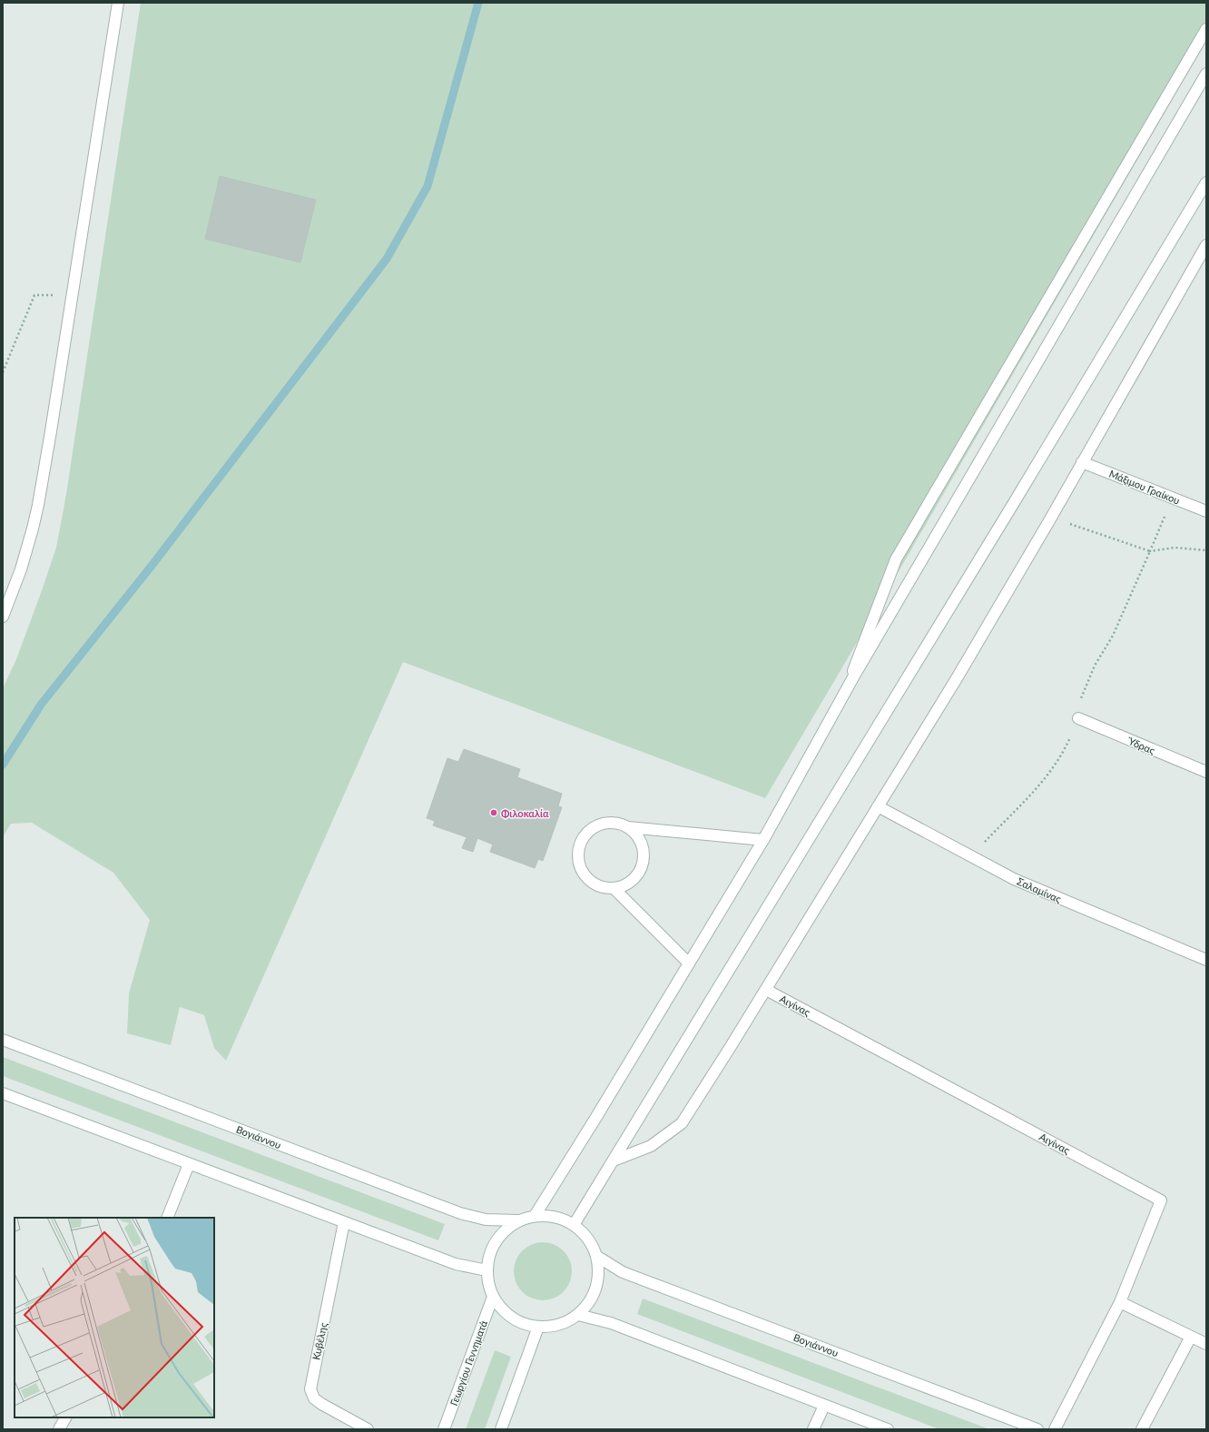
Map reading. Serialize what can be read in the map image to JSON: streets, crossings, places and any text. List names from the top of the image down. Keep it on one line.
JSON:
{"streets":{"street":["Μάξιμου Γραίκου","Ύδρας","Σαλαμίνας","Αιγίνας","Βογιάννου","Κυβέλης","Γεωργίου Γεννηματά"]},"crossings":[["Βογιάννου","Γεωργίου Γεννηματά"]],"places":["Φιλοκαλία"]}
